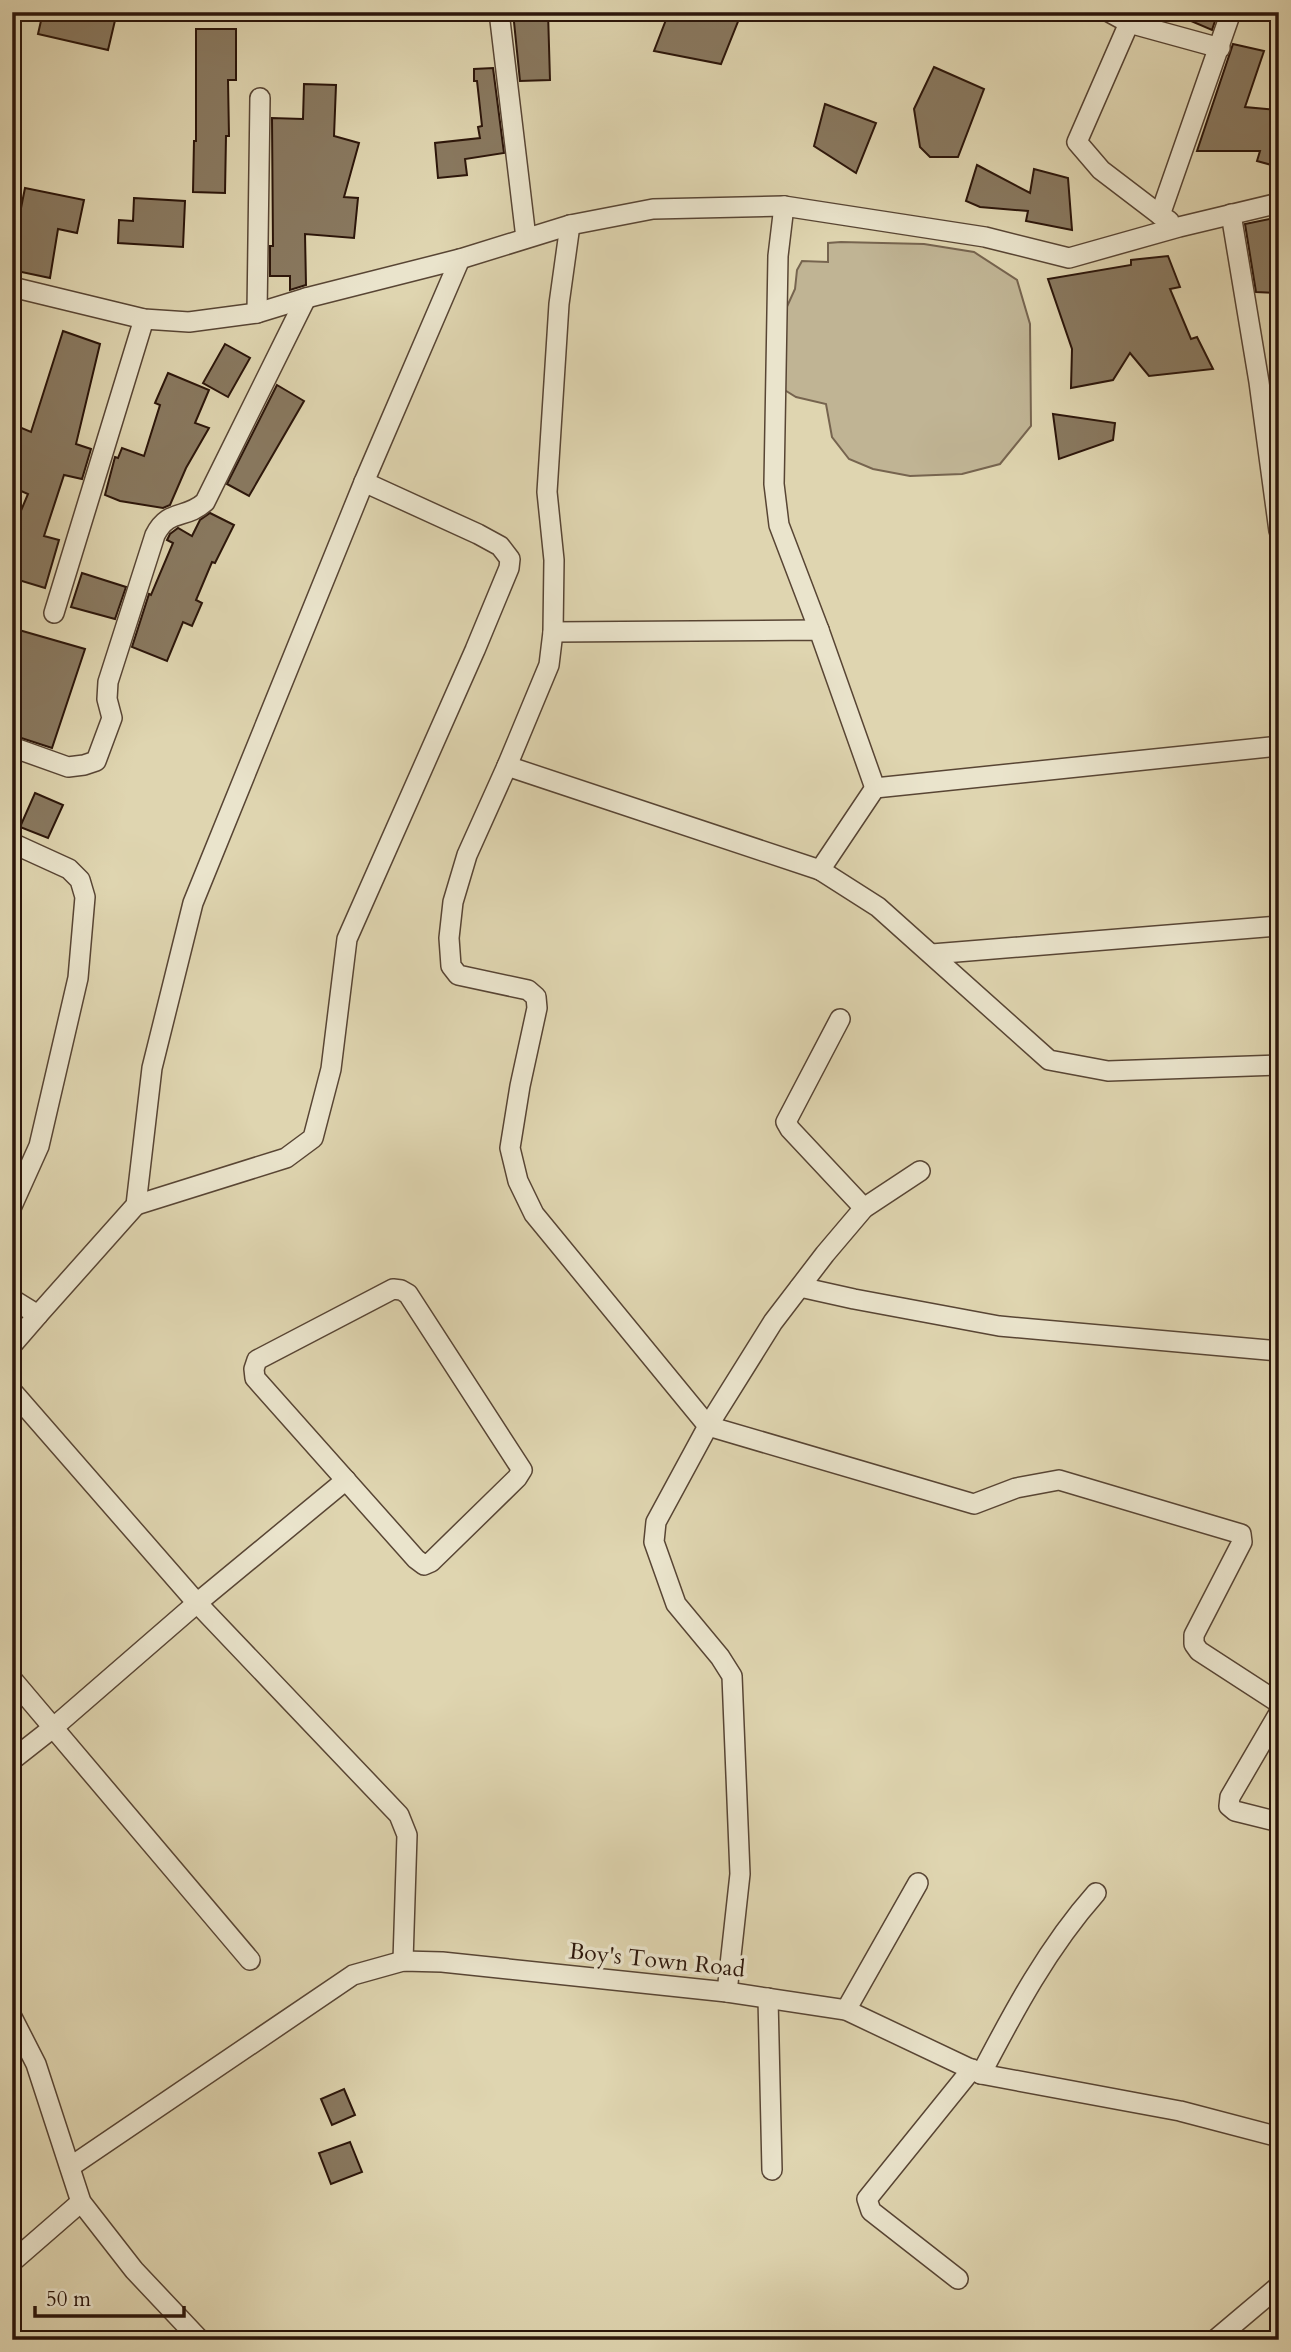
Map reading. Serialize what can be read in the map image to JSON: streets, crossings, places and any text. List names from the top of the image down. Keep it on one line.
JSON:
{"streets":{"street":["Boy's Town Road"]},"scale_bar":"50 m"}
